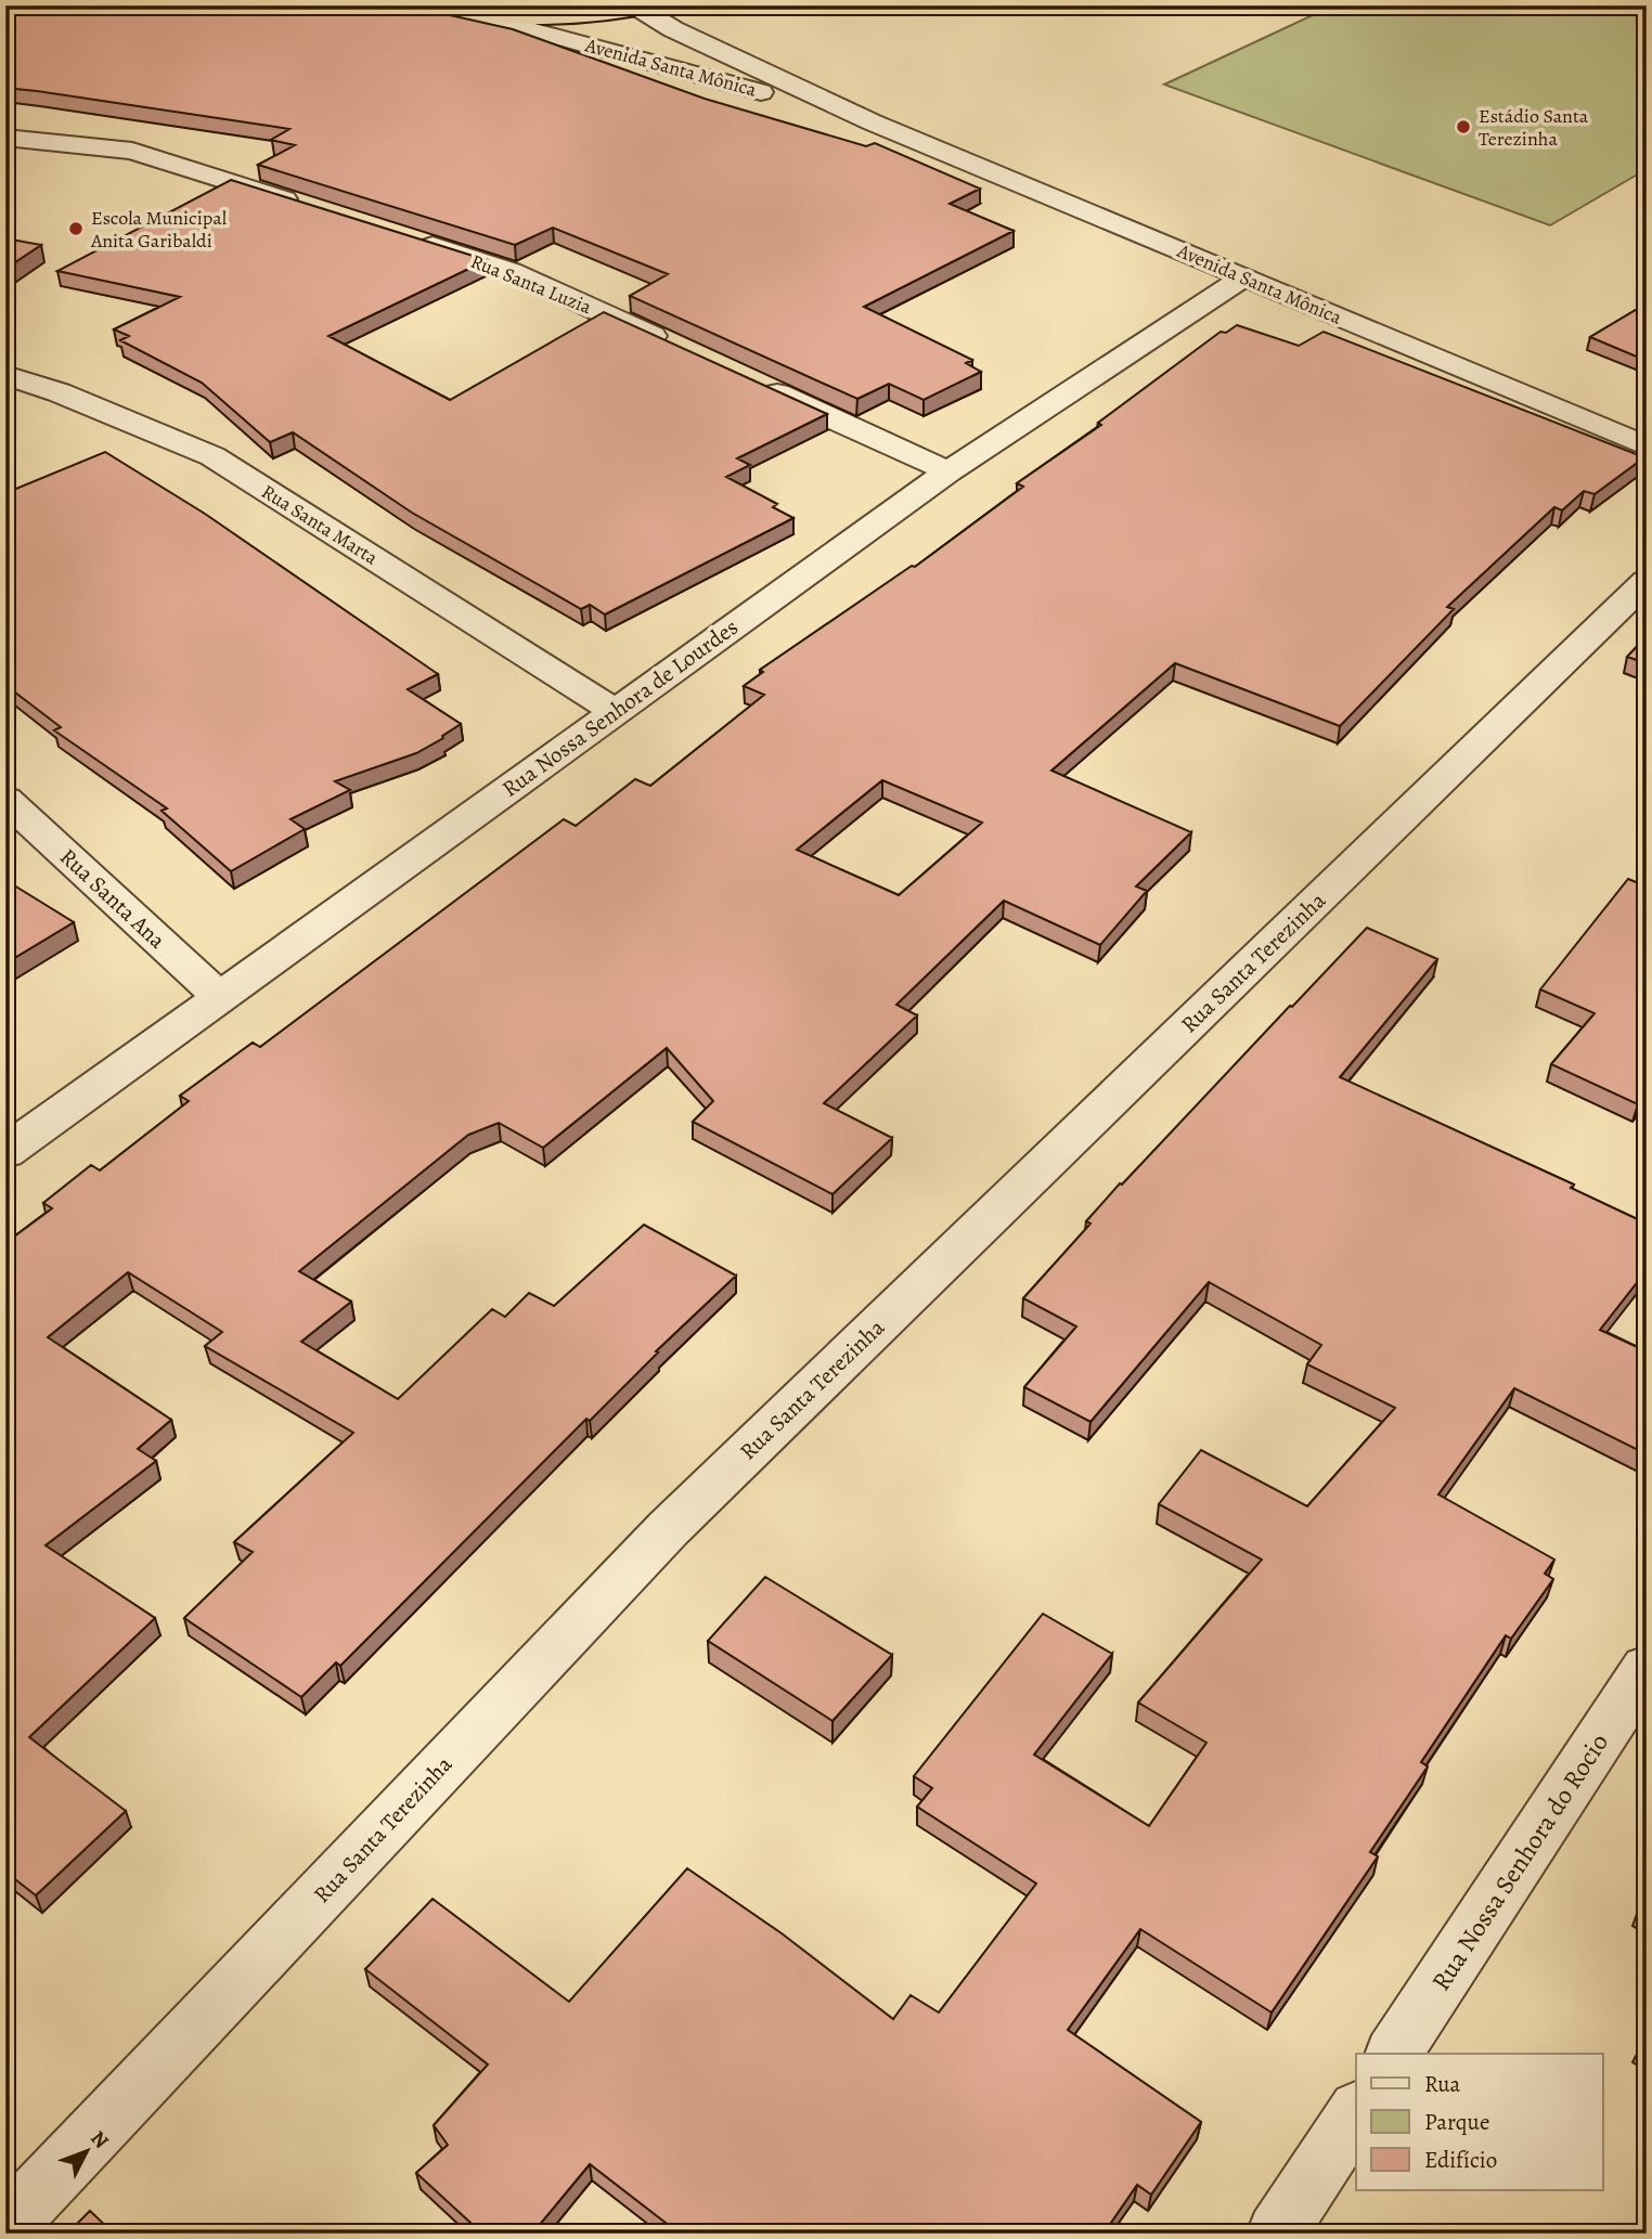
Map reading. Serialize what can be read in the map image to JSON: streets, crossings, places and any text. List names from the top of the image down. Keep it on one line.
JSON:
{"streets":{"street":["Avenida Santa Mônica","Rua Santa Luzia","Rua Santa Marta","Rua Nossa Senhora de Lourdes","Rua Santa Ana","Rua Santa Terezinha","Rua Nossa Senhora do Rocio"]},"crossings":[["Avenida Santa Mônica","Rua Nossa Senhora de Lourdes"],["Rua Santa Marta","Rua Nossa Senhora de Lourdes"],["Rua Nossa Senhora de Lourdes","Rua Santa Ana"]],"places":["Estádio Santa Terezinha","Escola Municipal Anita Garibaldi"],"legend":["Rua","Parque","Edifício"],"north":"top right"}
